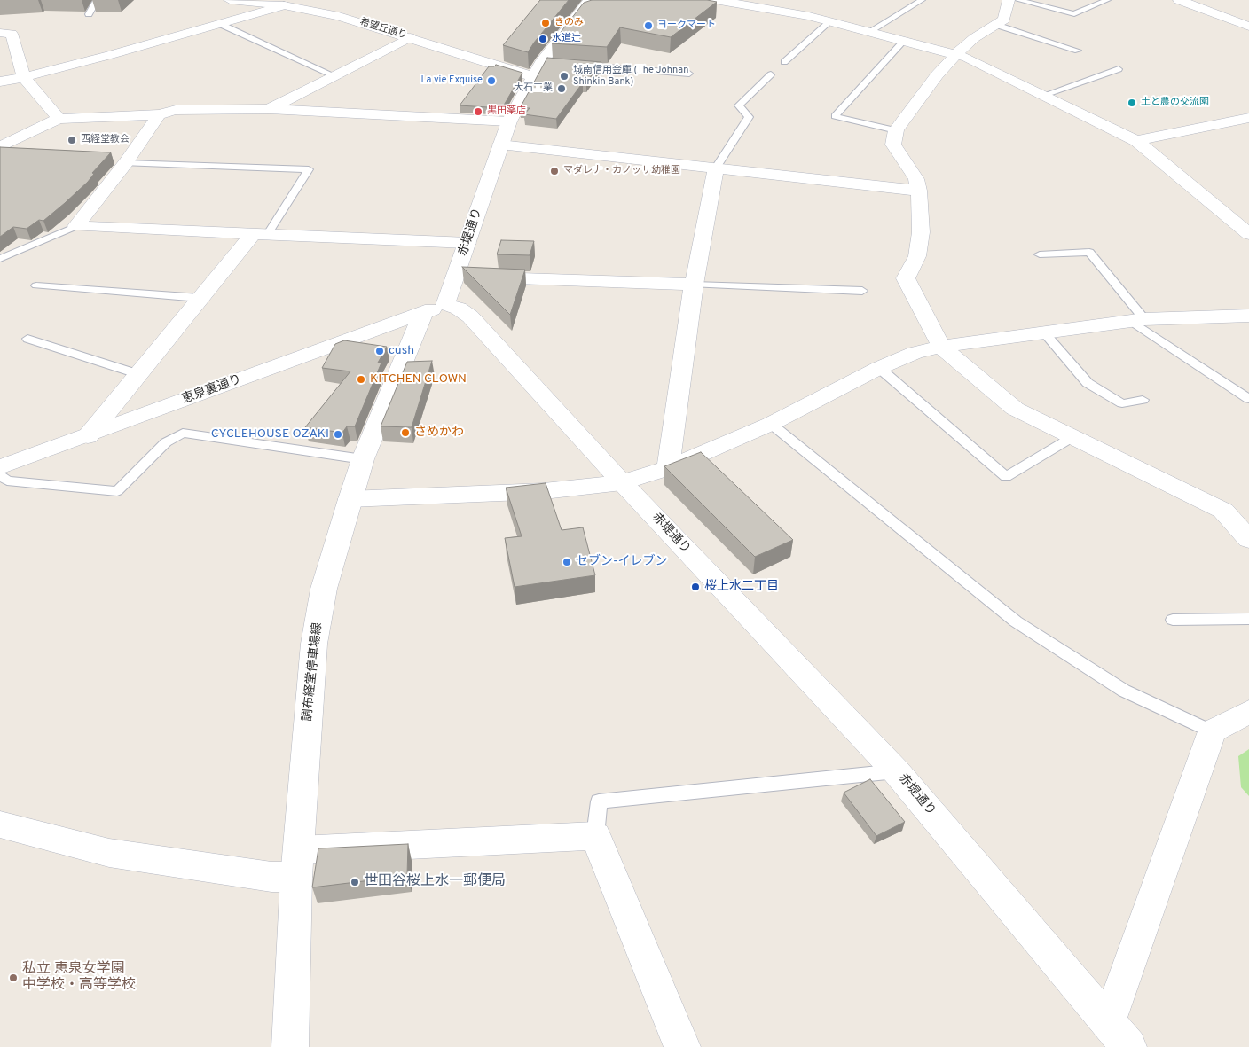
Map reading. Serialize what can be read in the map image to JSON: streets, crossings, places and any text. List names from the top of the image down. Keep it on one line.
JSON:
{"streets":{"street":["希望丘通り","赤堤通り","恵泉裏通り","調布経堂停車場線"]},"crossings":[["希望丘通り","赤堤通り"],["赤堤通り","恵泉裏通り"],["赤堤通り","調布経堂停車場線"],["恵泉裏通り","調布経堂停車場線"]],"places":["きのみ","ヨークマート","水道辻","城南信用金庫 (The Johnan Shinkin Bank)","La vie Exquise","大石工業","土と農の交流園","黒田薬店","西経堂教会","マダレナ・カノッサ幼稚園","cush","KITCHEN CLOWN","さめかわ","CYCLEHOUSE OZAKI","セブン-イレブン","桜上水二丁目","世田谷桜上水一郵便局","私立 恵泉女学園 中学校・高等学校"]}
